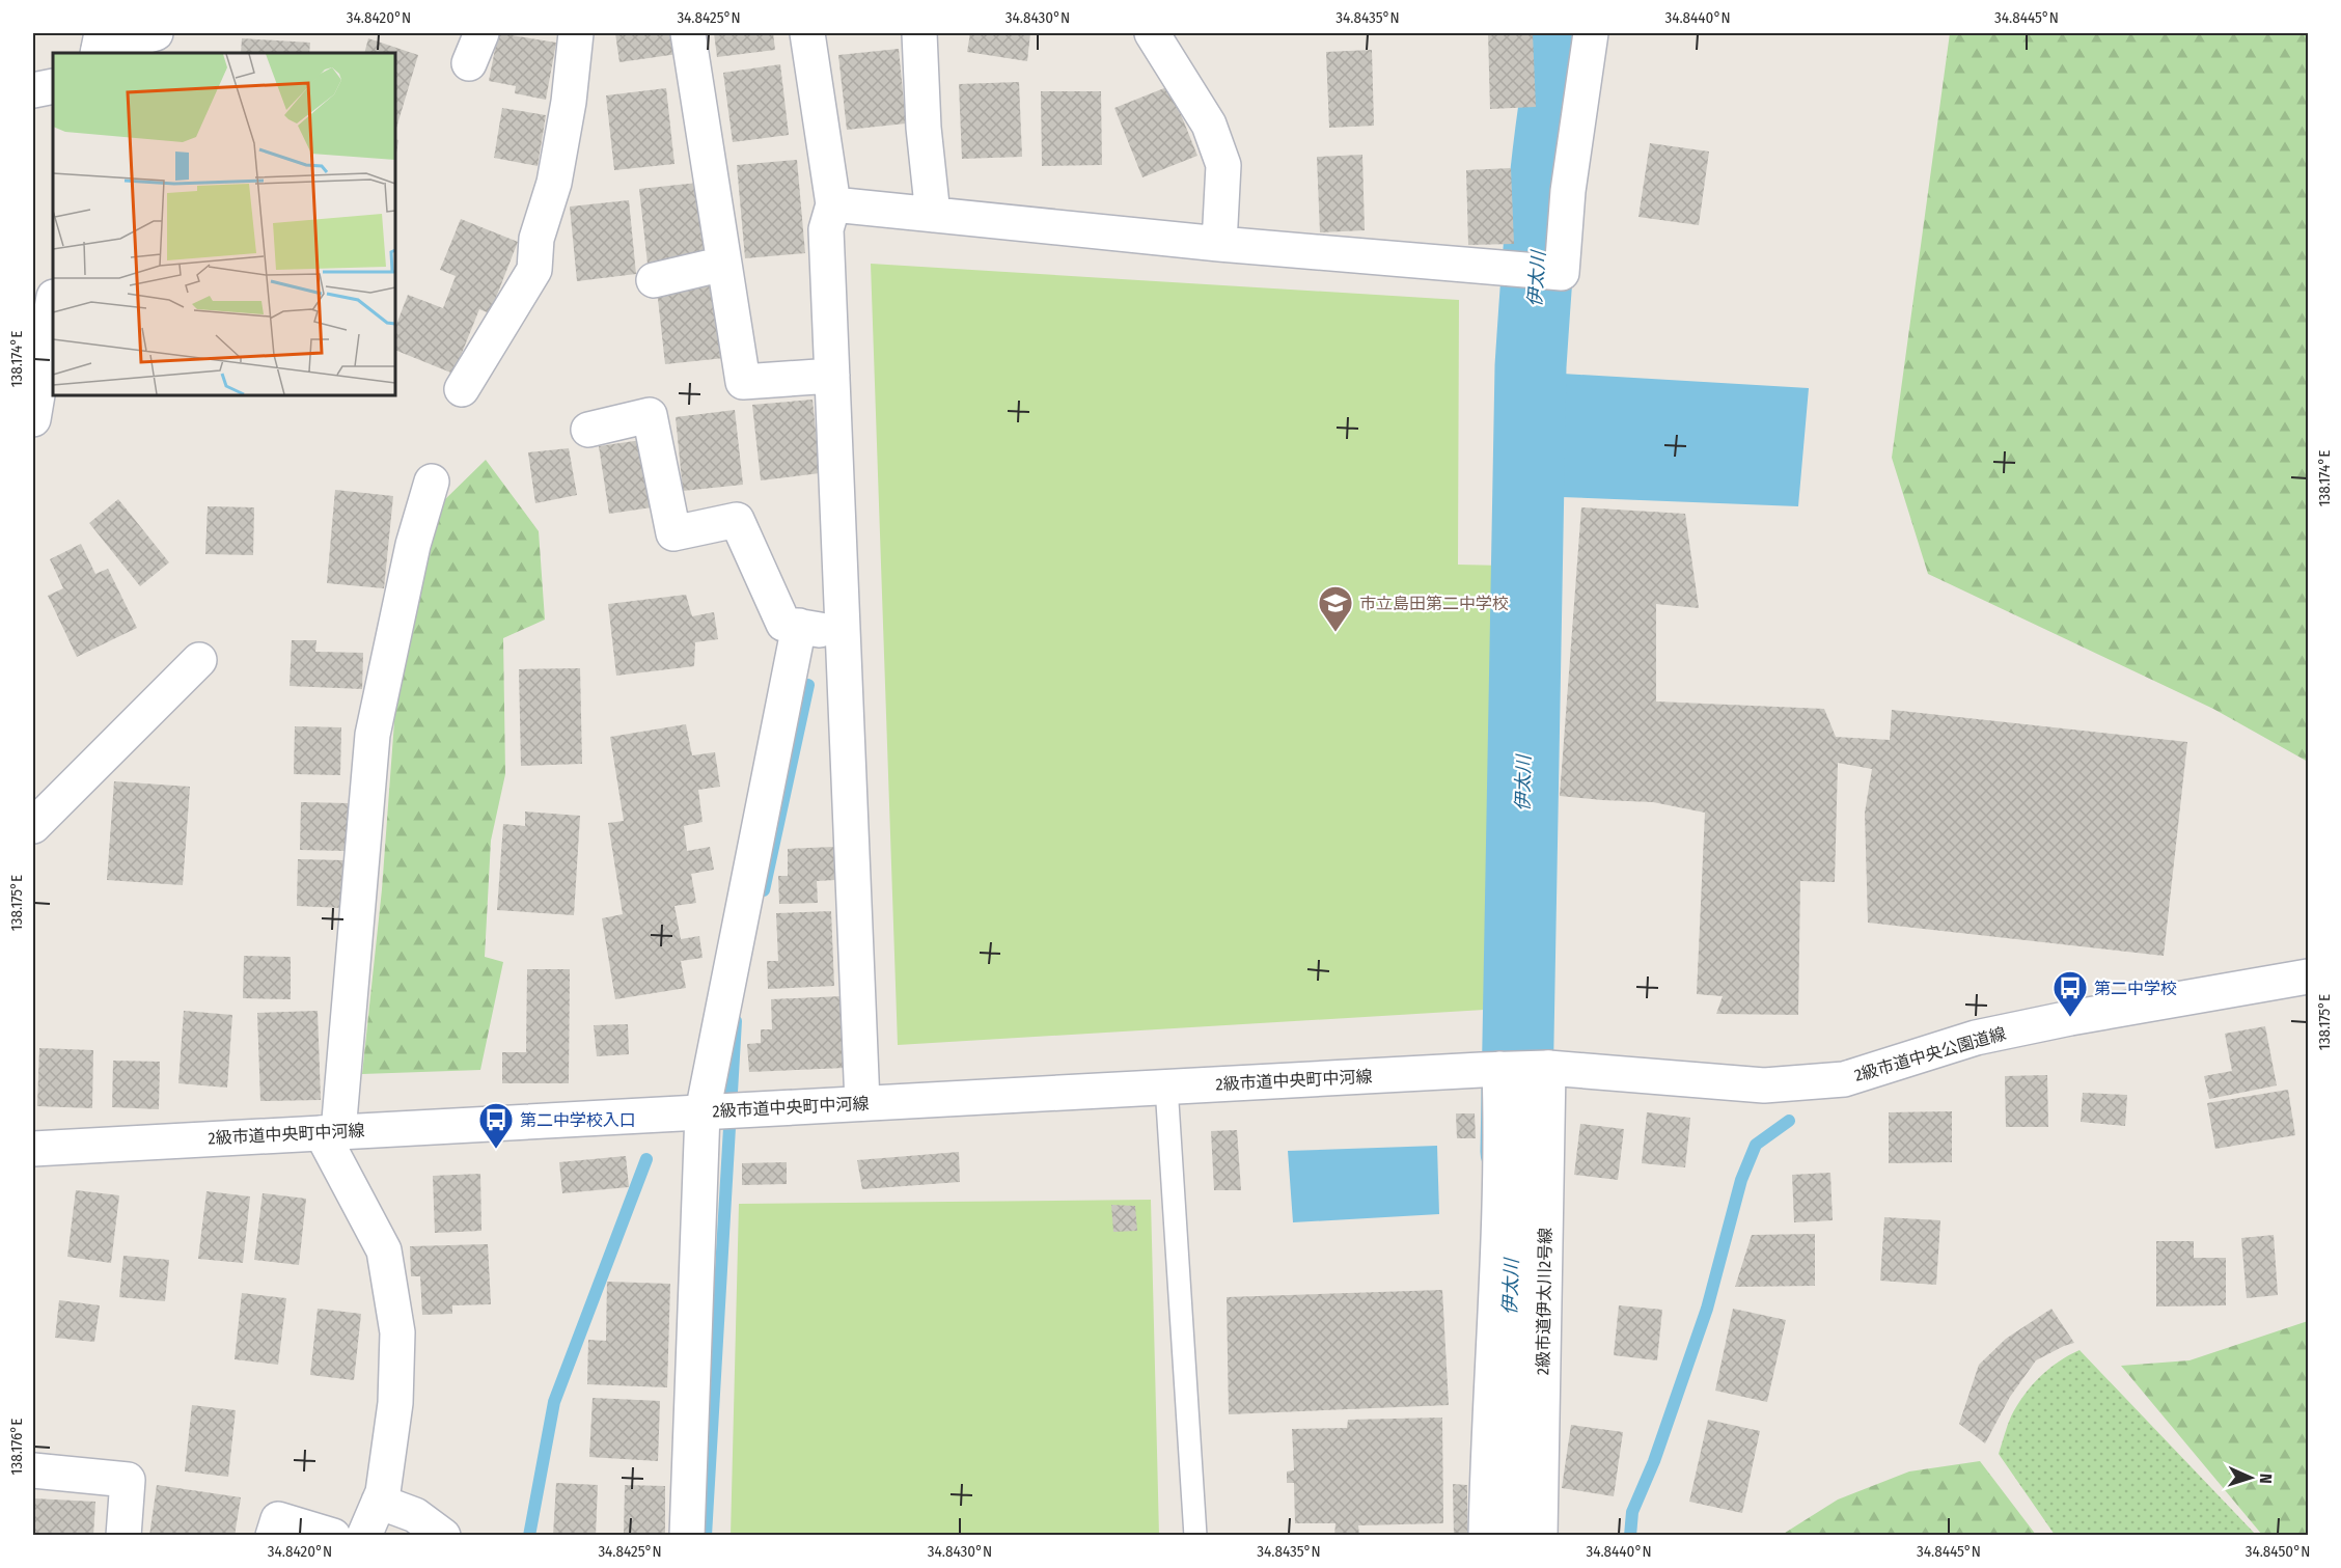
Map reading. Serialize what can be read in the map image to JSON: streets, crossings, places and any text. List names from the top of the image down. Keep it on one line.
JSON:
{"streets":{"street":["2級市道中央公園道線","2級市道中央町中河線","2級市道伊太川2号線"]},"crossings":[["2級市道中央公園道線","2級市道中央町中河線"],["2級市道中央公園道線","2級市道伊太川2号線"],["2級市道中央町中河線","2級市道伊太川2号線"]],"water":["伊太川"],"places":{"school or university":["市立島田第二中学校"],"bus stop":["第二中学校","第二中学校入口"]},"north":"right","coordinates":["34.8420°N","34.8425°N","34.8430°N","34.8435°N","34.8440°N","34.8445°N","138.174°E","138.175°E","138.176°E","34.8450°N"]}
